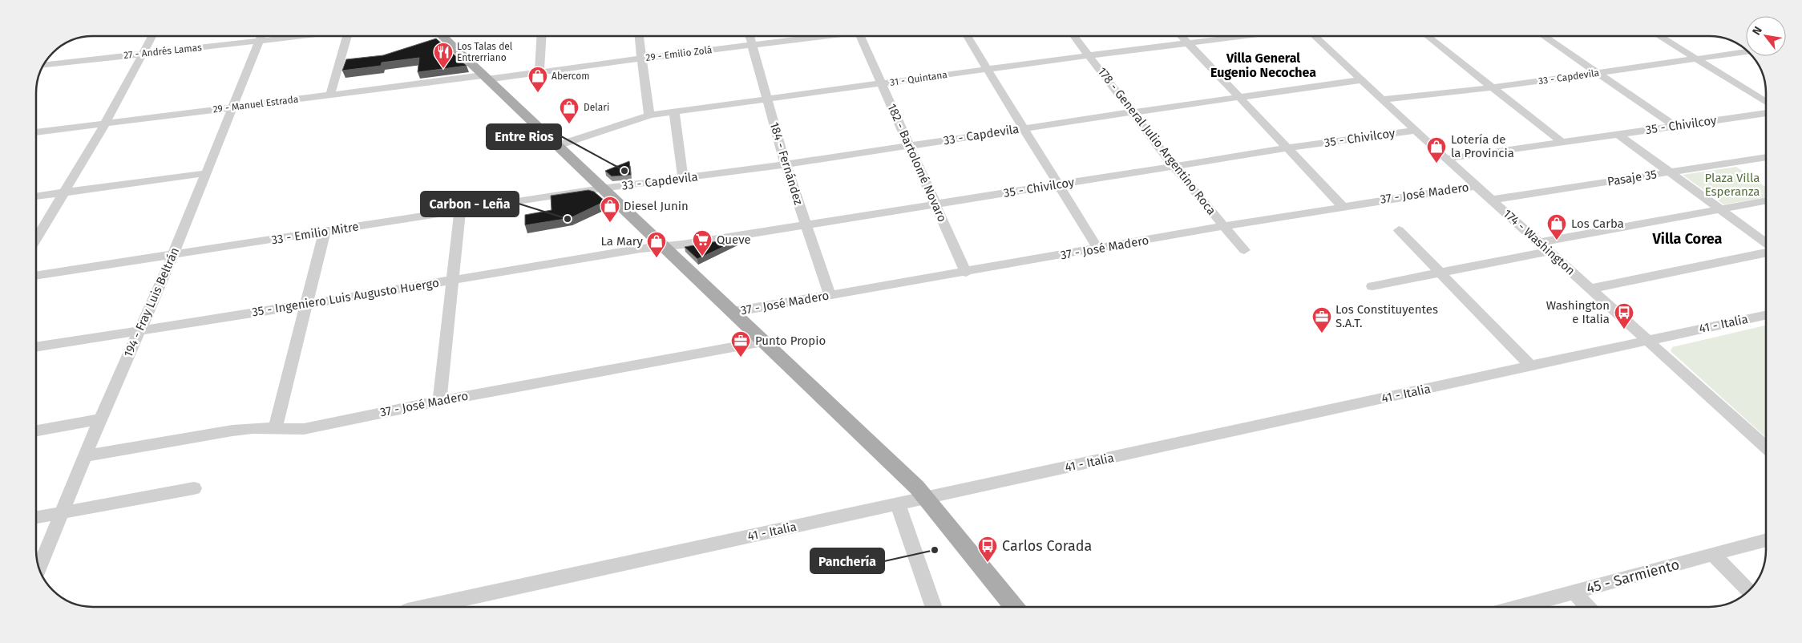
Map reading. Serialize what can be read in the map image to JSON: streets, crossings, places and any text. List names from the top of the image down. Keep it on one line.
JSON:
{"streets":{"street":["27 - Andrés Lamas","29 - Emilio Zolá","33 - Capdevila","31 - Quintana","29 - Manuel Estrada","35 - Chivilcoy","178 - General Julio Argentino Roca","182 - Bartolomé Novaro","184 - Fernández","Pasaje 35","37 - José Madero","33 - Emilio Mitre","174 - Washington","35 - Ingeniero Luis Augusto Huergo","194 - Fray Luis Beltrán","41 - Italia","45 - Sarmiento"]},"crossings":[["27 - Andrés Lamas","194 - Fray Luis Beltrán"],["29 - Emilio Zolá","29 - Manuel Estrada"],["29 - Emilio Zolá","184 - Fernández"],["33 - Capdevila","178 - General Julio Argentino Roca"],["33 - Capdevila","182 - Bartolomé Novaro"],["33 - Capdevila","184 - Fernández"],["33 - Capdevila","33 - Emilio Mitre"],["33 - Capdevila","174 - Washington"],["31 - Quintana","178 - General Julio Argentino Roca"],["31 - Quintana","182 - Bartolomé Novaro"],["31 - Quintana","184 - Fernández"],["29 - Manuel Estrada","194 - Fray Luis Beltrán"],["35 - Chivilcoy","178 - General Julio Argentino Roca"],["35 - Chivilcoy","182 - Bartolomé Novaro"],["35 - Chivilcoy","184 - Fernández"],["35 - Chivilcoy","174 - Washington"],["35 - Chivilcoy","35 - Ingeniero Luis Augusto Huergo"],["178 - General Julio Argentino Roca","37 - José Madero"],["182 - Bartolomé Novaro","37 - José Madero"],["184 - Fernández","37 - José Madero"],["Pasaje 35","174 - Washington"],["37 - José Madero","174 - Washington"],["37 - José Madero","194 - Fray Luis Beltrán"],["33 - Emilio Mitre","194 - Fray Luis Beltrán"],["174 - Washington","41 - Italia"],["35 - Ingeniero Luis Augusto Huergo","194 - Fray Luis Beltrán"]],"districts":["Villa General Eugenio Necochea","Villa Corea"],"parks":["Plaza Villa Esperanza"],"places":{"restaurant":["Los Talas del Entrerriano"],"shop":["Abercom","Delari","Lotería de la Provincia","Diesel Junin","Los Carba","La Mary"],"other":["Entre Rios","Carbon - Leña","Panchería"],"supermarket":["Queve"],"bus stop":["Washington e Italia","Carlos Corada"],"office":["Los Constituyentes S.A.T.","Punto Propio"]},"north":"top left"}
